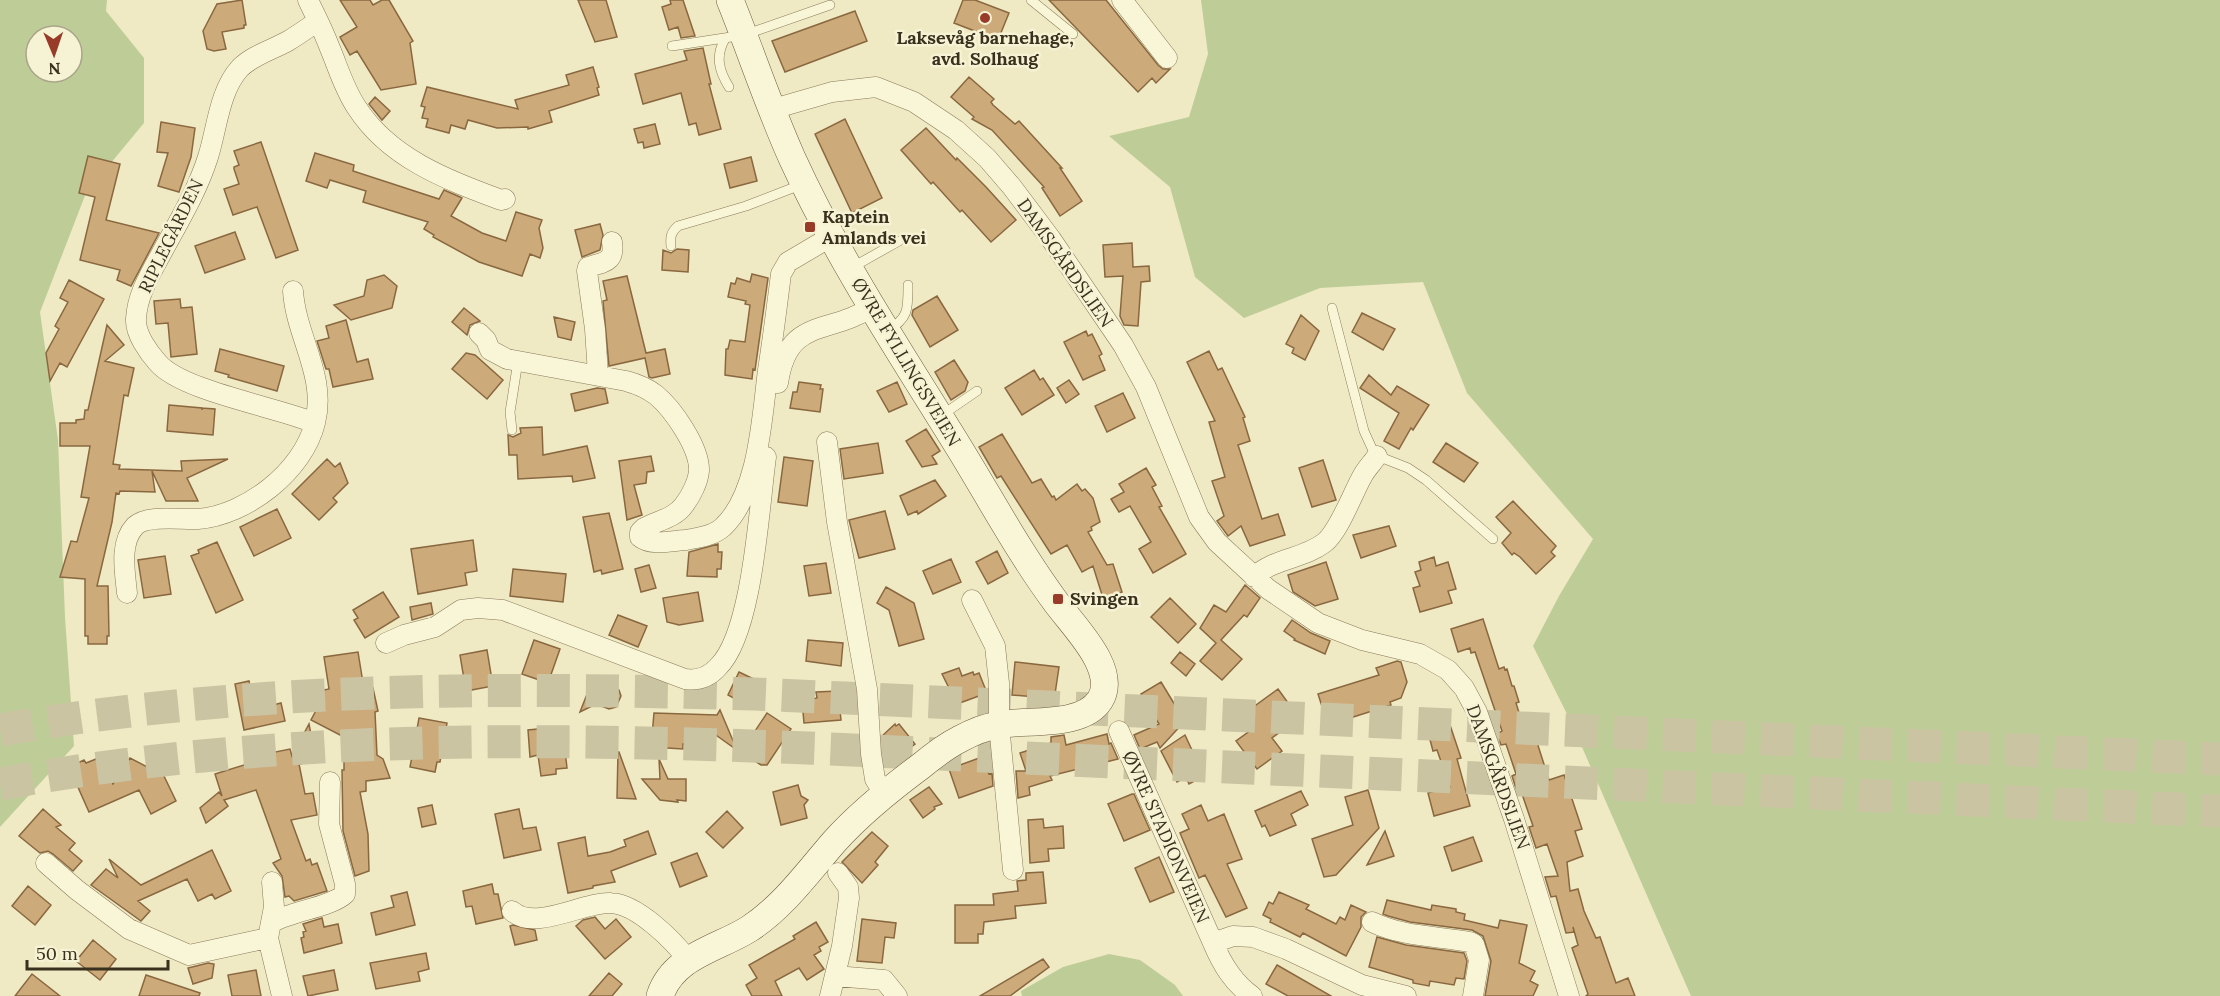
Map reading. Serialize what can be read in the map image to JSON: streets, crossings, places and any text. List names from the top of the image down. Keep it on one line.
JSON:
{"streets":{"main road":["ØVRE FYLLINGSVEIEN"],"street":["RIPLEGÅRDEN","DAMSGÅRDSLIEN","ØVRE STADIONVEIEN"]},"crossings":[["DAMSGÅRDSLIEN","ØVRE FYLLINGSVEIEN"]],"places":{"other":["Laksevåg barnehage, avd. Solhaug"],"transit":["Kaptein Amlands vei","Svingen"]},"scale_bar":"50 m","north":"bottom"}
